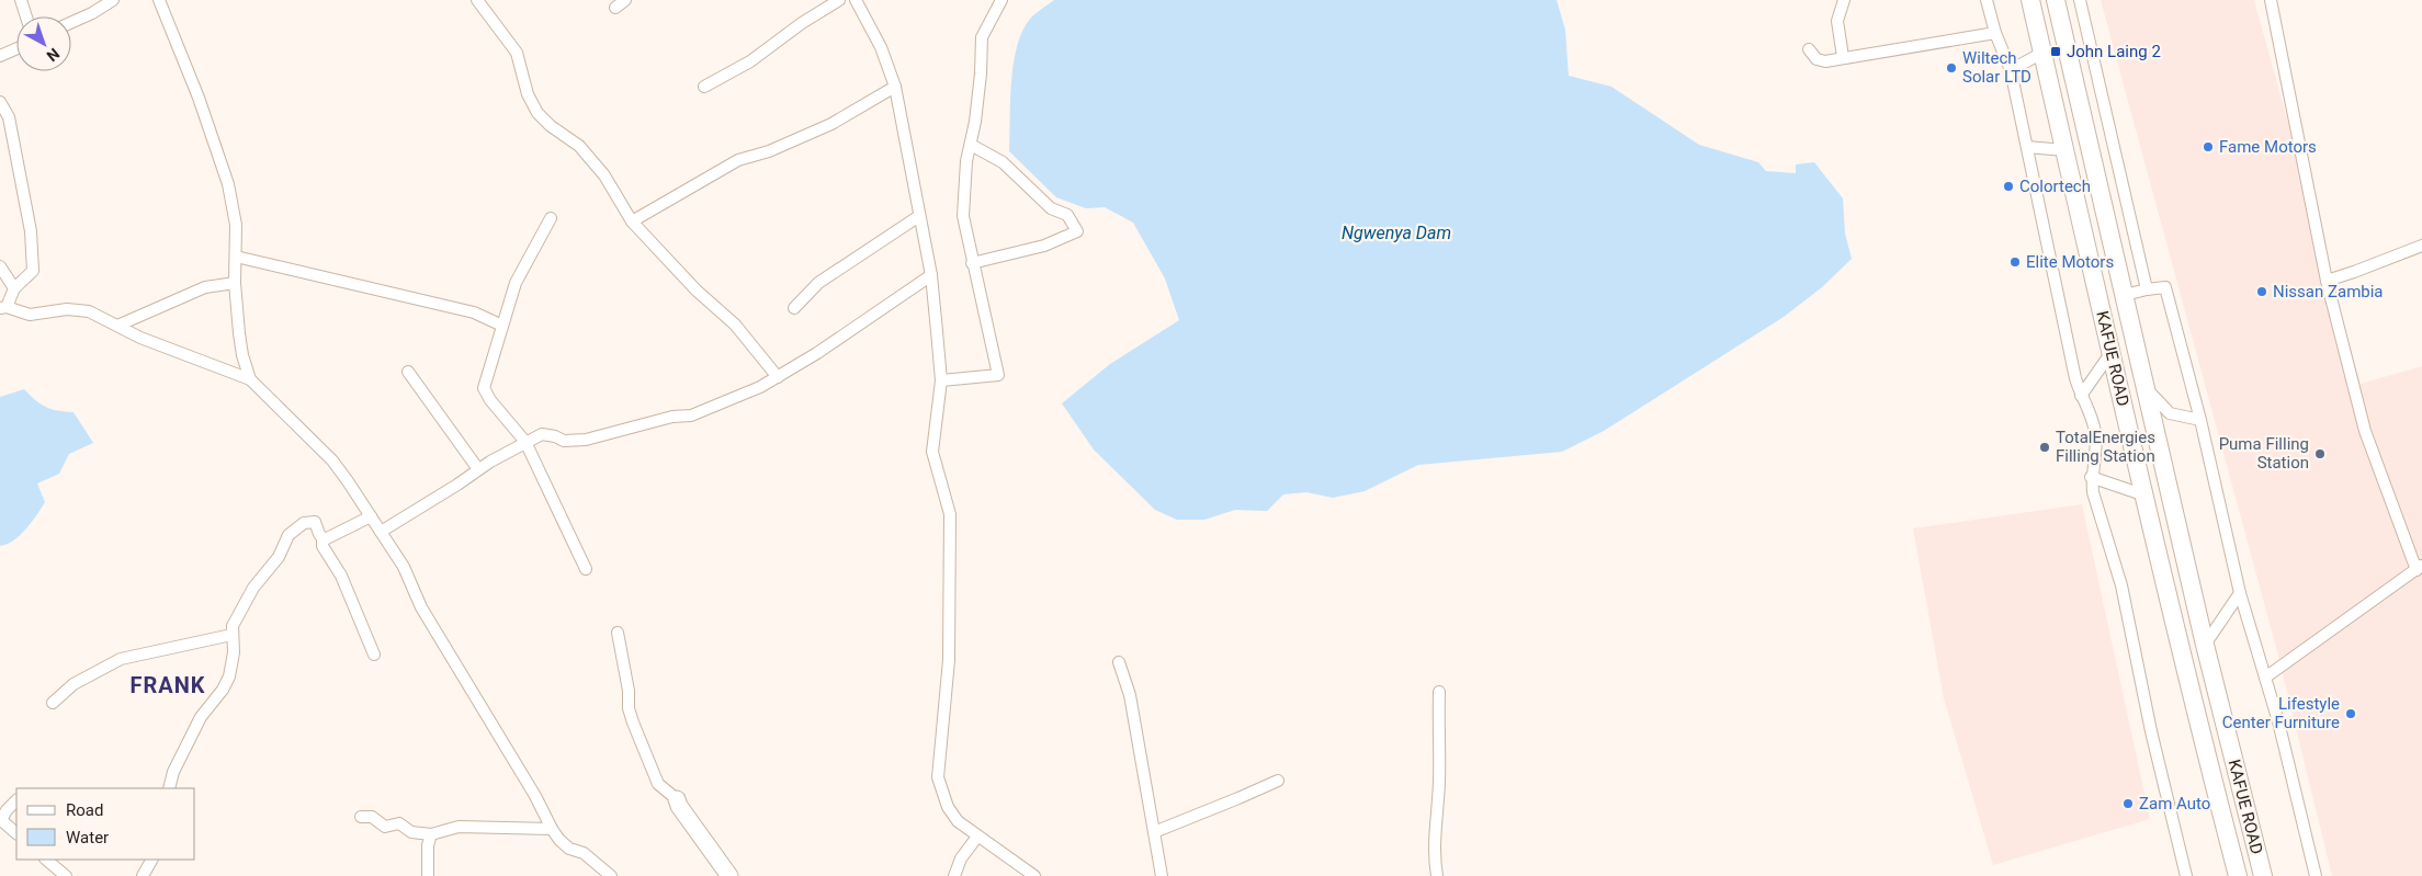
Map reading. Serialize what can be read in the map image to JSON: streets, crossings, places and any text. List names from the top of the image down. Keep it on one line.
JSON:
{"streets":{"main road":["KAFUE ROAD"]},"districts":["FRANK"],"water":["Ngwenya Dam"],"places":{"transit":["John Laing 2"],"other":["Wiltech Solar LTD","Fame Motors","Colortech","Elite Motors","Nissan Zambia","TotalEnergies Filling Station","Puma Filling Station","Lifestyle Center Furniture","Zam Auto"]},"legend":["Road","Water"],"north":"bottom right"}
